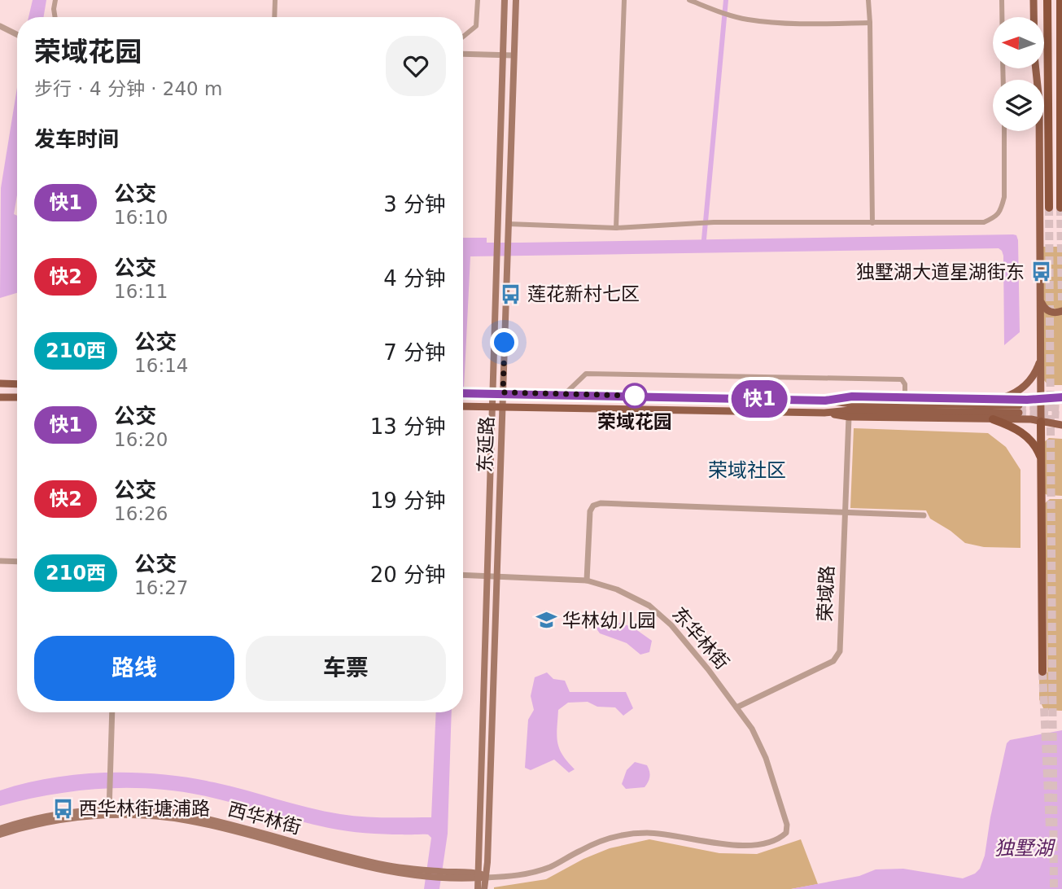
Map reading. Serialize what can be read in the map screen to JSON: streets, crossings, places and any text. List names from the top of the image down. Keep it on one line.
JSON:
{"streets":{"main road":["东延路","西华林街"],"street":["荣域路","东华林街"]},"crossings":[["东延路","东华林街"],["东延路","西华林街"],["荣域路","东华林街"],["东华林街","西华林街"]],"districts":["荣域社区"],"water":["独墅湖"],"places":{"bus stop":["独墅湖大道星湖街东","莲花新村七区","西华林街塘浦路"],"other":["荣域花园"],"school or university":["华林幼儿园"]},"lines":["bus line 快1"],"north":"left","page":{"on_map":"快1","heading":[["荣域花园","步行 · 4 分钟 · 240 m"],"发车时间"],"list":[{"mark":"快1","name":"公交","note":"16:10","value":"3 分钟"},{"mark":"快2","name":"公交","note":"16:11","value":"4 分钟"},{"mark":"210西","name":"公交","note":"16:14","value":"7 分钟"},{"mark":"快1","name":"公交","note":"16:20","value":"13 分钟"},{"mark":"快2","name":"公交","note":"16:26","value":"19 分钟"},{"mark":"210西","name":"公交","note":"16:27","value":"20 分钟"}],"buttons":["路线","车票"]}}
